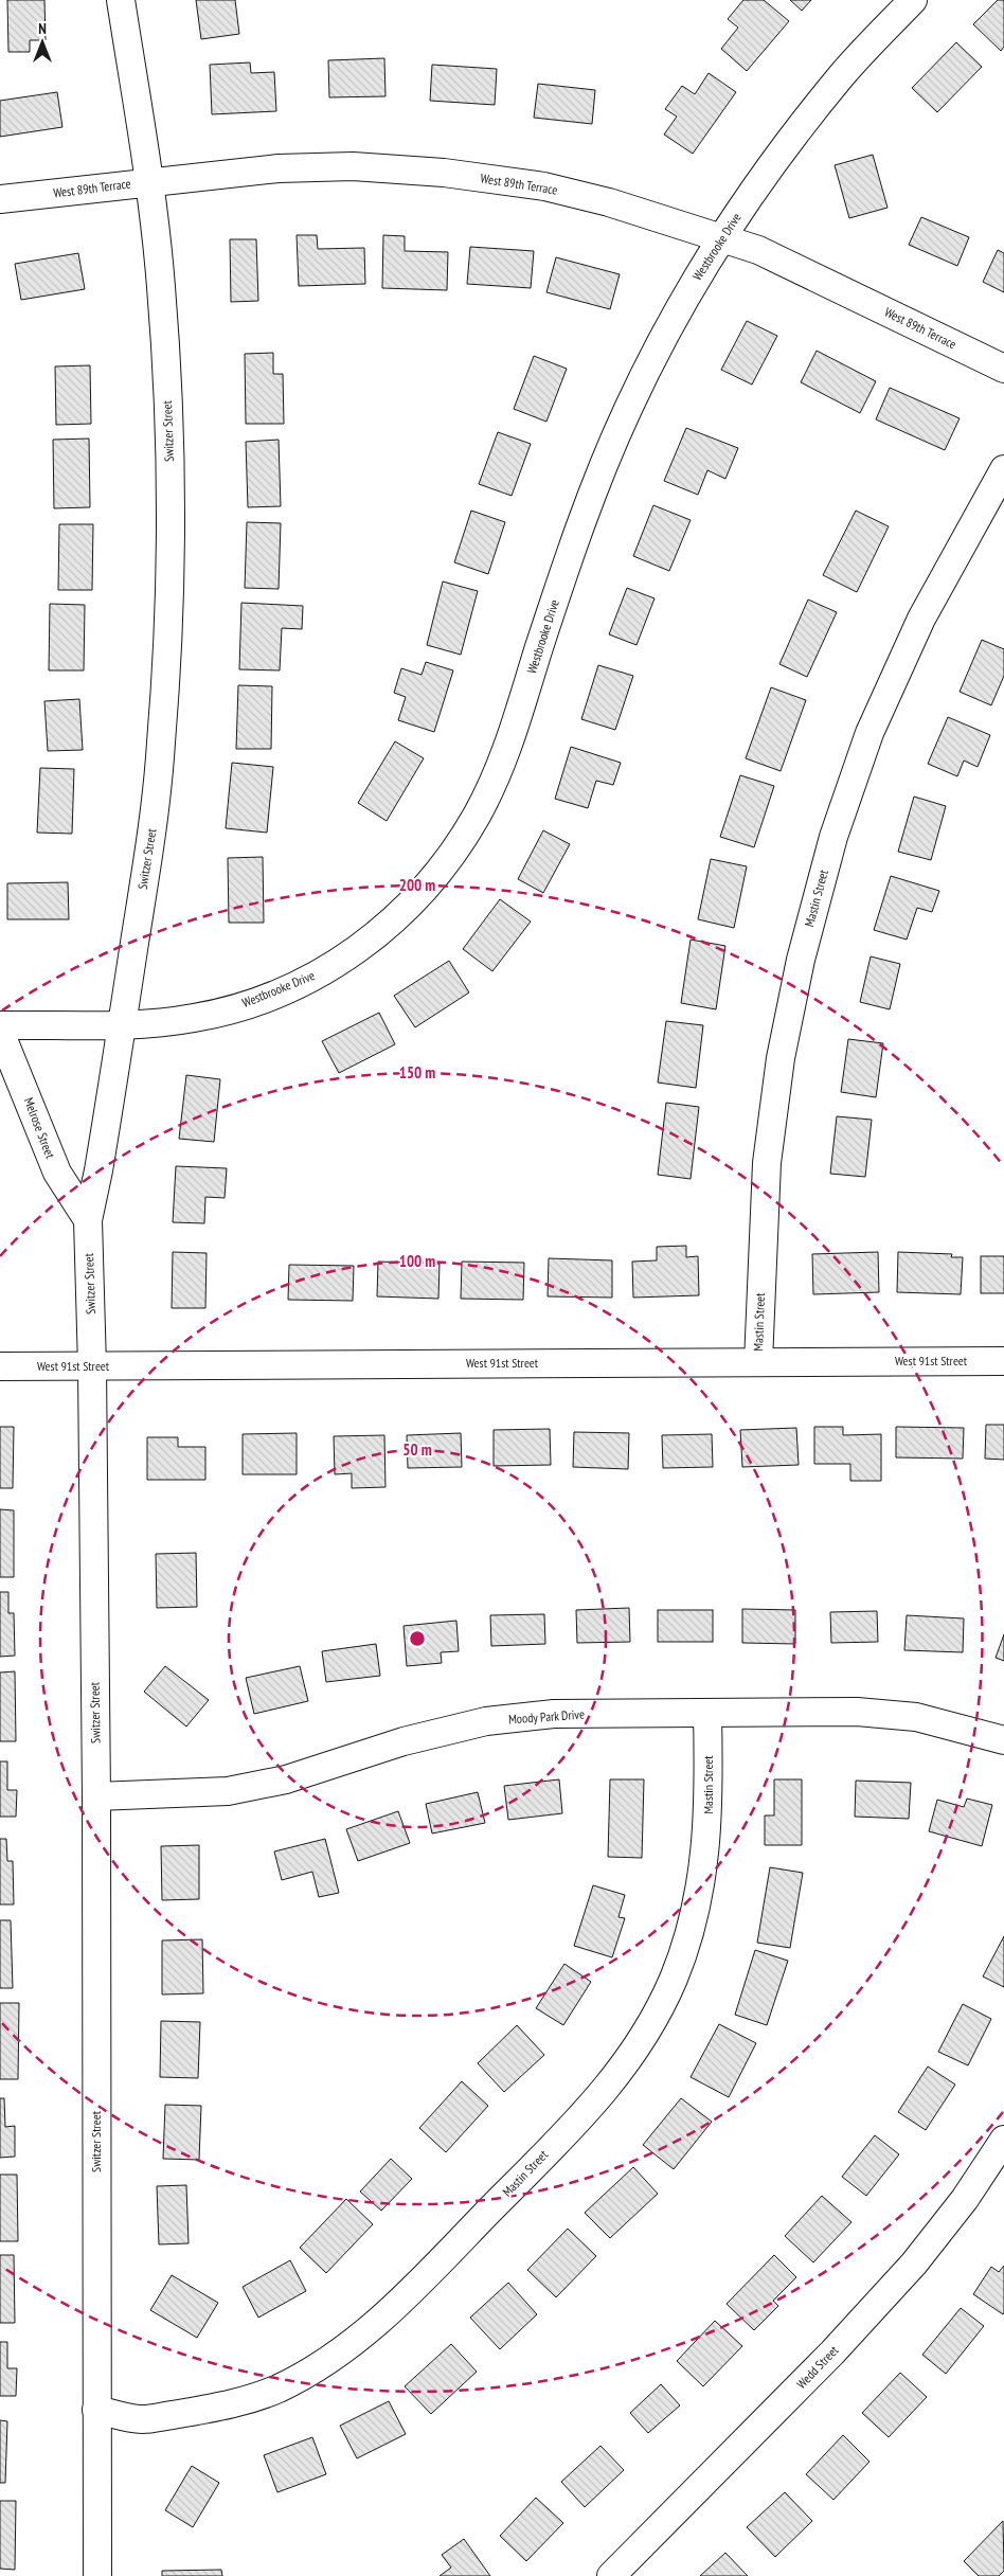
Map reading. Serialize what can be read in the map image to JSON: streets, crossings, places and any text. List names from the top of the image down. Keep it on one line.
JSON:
{"streets":{"street":["West 89th Terrace","Westbrooke Drive","Switzer Street","Mastin Street","Melrose Street","West 91st Street","Moody Park Drive","Wedd Street"]},"crossings":[["West 89th Terrace","Westbrooke Drive"],["West 89th Terrace","Switzer Street"],["Westbrooke Drive","Switzer Street"],["Switzer Street","Mastin Street"],["Switzer Street","Melrose Street"],["Switzer Street","West 91st Street"],["Switzer Street","Moody Park Drive"],["Mastin Street","West 91st Street"],["Mastin Street","Moody Park Drive"]],"north":"top","rings":["200 m","150 m","100 m","50 m"]}
